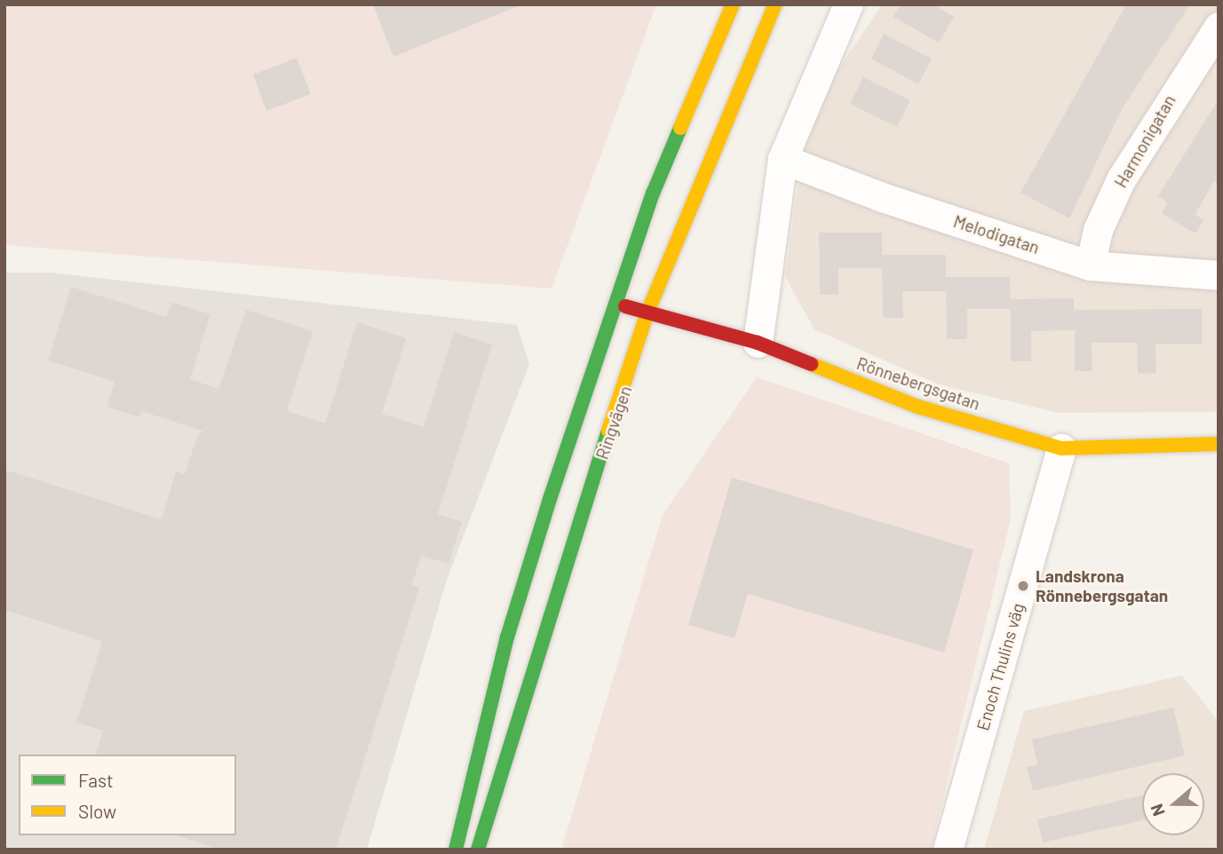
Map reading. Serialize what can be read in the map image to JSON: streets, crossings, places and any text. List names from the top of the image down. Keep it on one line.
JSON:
{"streets":{"main road":["Rönnebergsgatan","Ringvägen"],"street":["Harmonigatan","Melodigatan","Enoch Thulins väg"]},"crossings":[["Harmonigatan","Melodigatan"],["Rönnebergsgatan","Ringvägen"],["Rönnebergsgatan","Enoch Thulins väg"]],"places":["Landskrona Rönnebergsgatan"],"legend":["Fast","Slow"],"north":"left"}
